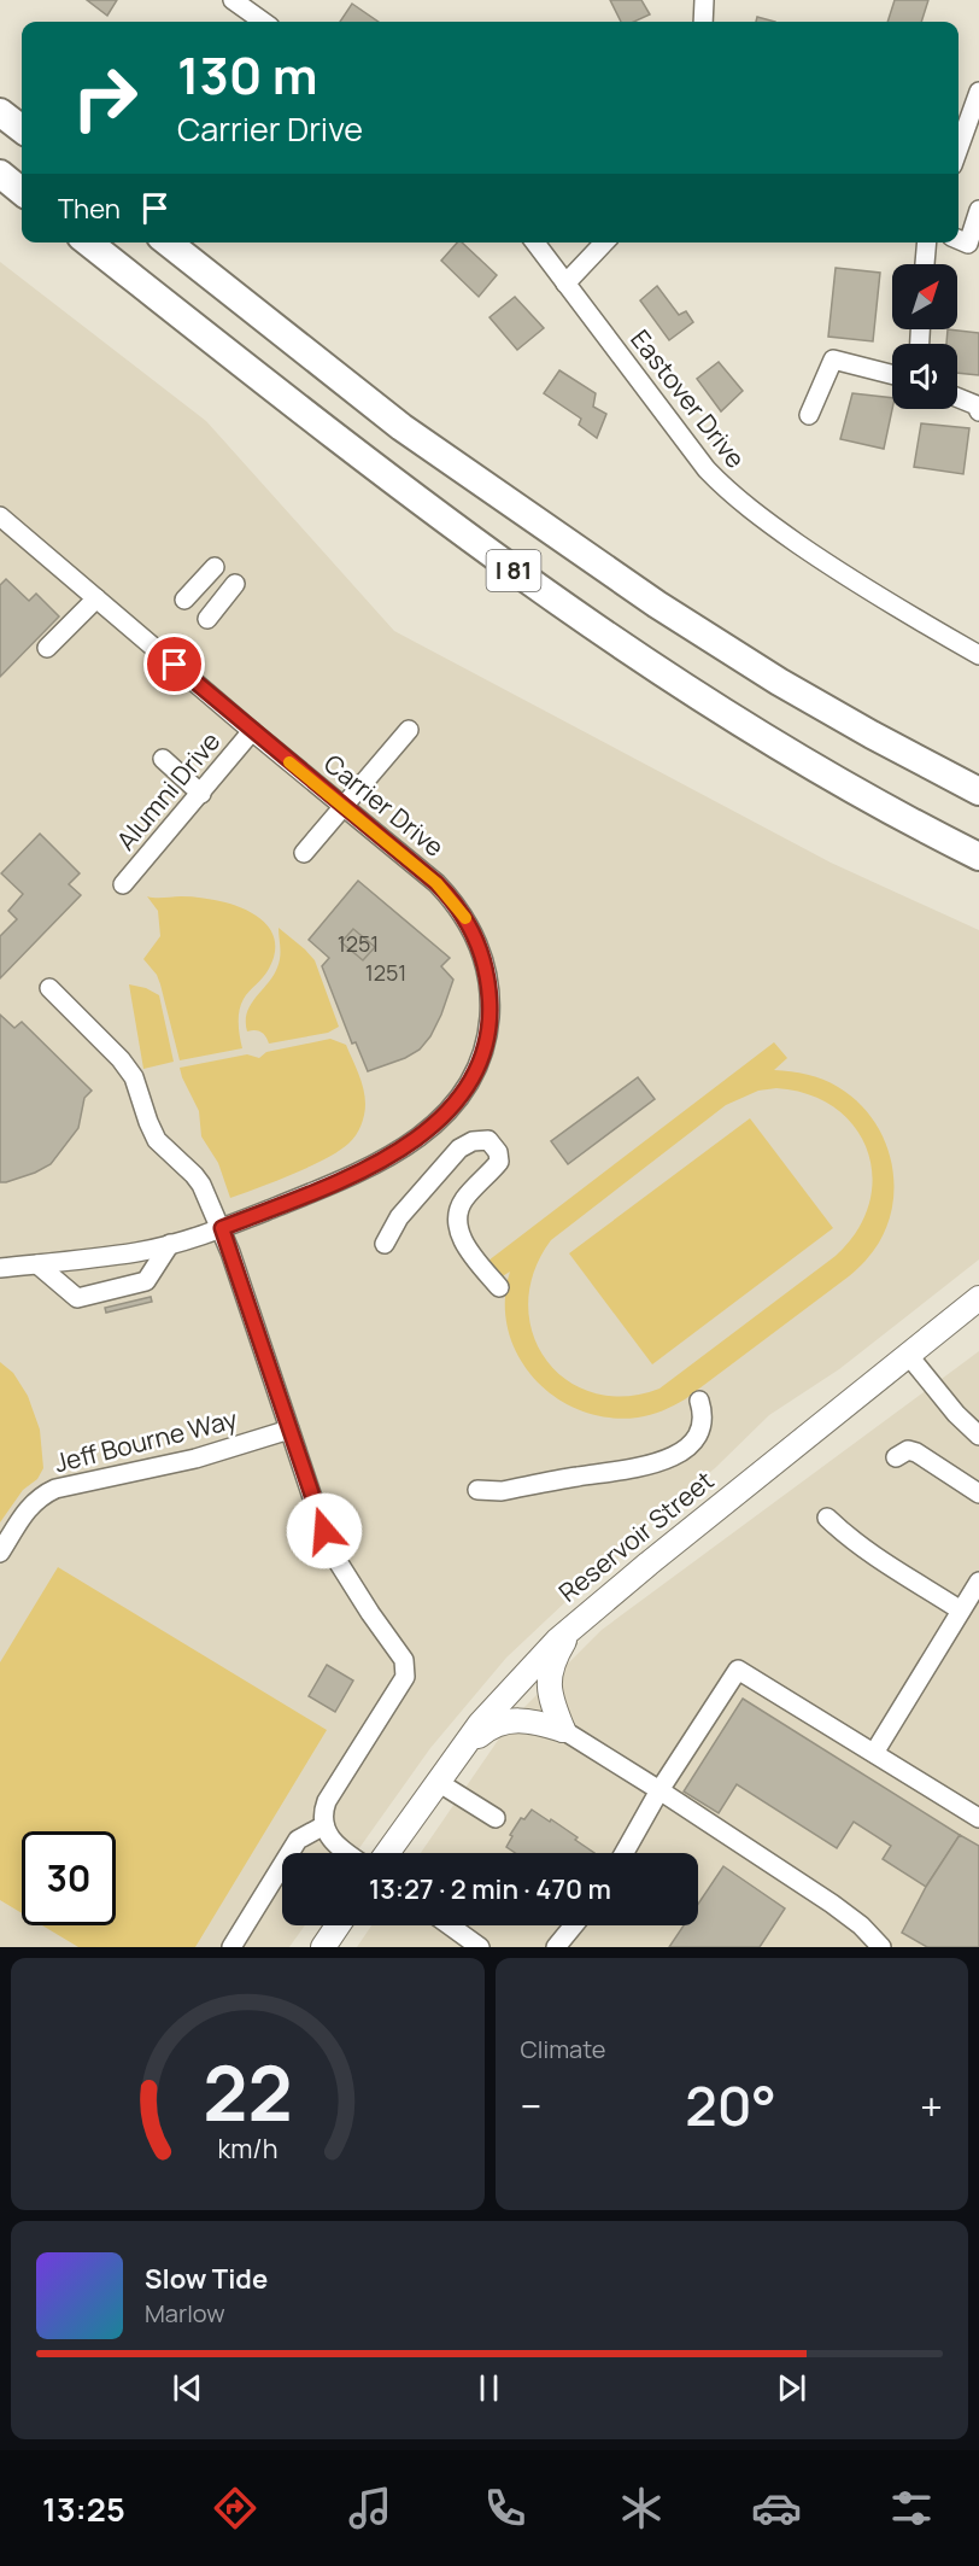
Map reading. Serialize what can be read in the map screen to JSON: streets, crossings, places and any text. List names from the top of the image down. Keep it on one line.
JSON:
{"streets":{"highway":["I 81"],"main road":["Reservoir Street"],"street":["Eastover Drive","Alumni Drive","Carrier Drive","Jeff Bourne Way"]},"crossings":[["Alumni Drive","Carrier Drive"]],"house_numbers":["1251","1251"],"north":"top right","page":{"turn":["130 m","Carrier Drive"],"then":"Then","limit":"30","trip":"13:27 · 2 min · 470 m","tile":"Climate","heat":["−","20°","+"],"song":["Slow Tide","Marlow"],"tabs":"13:25","gauge":["22","km/h"]}}
